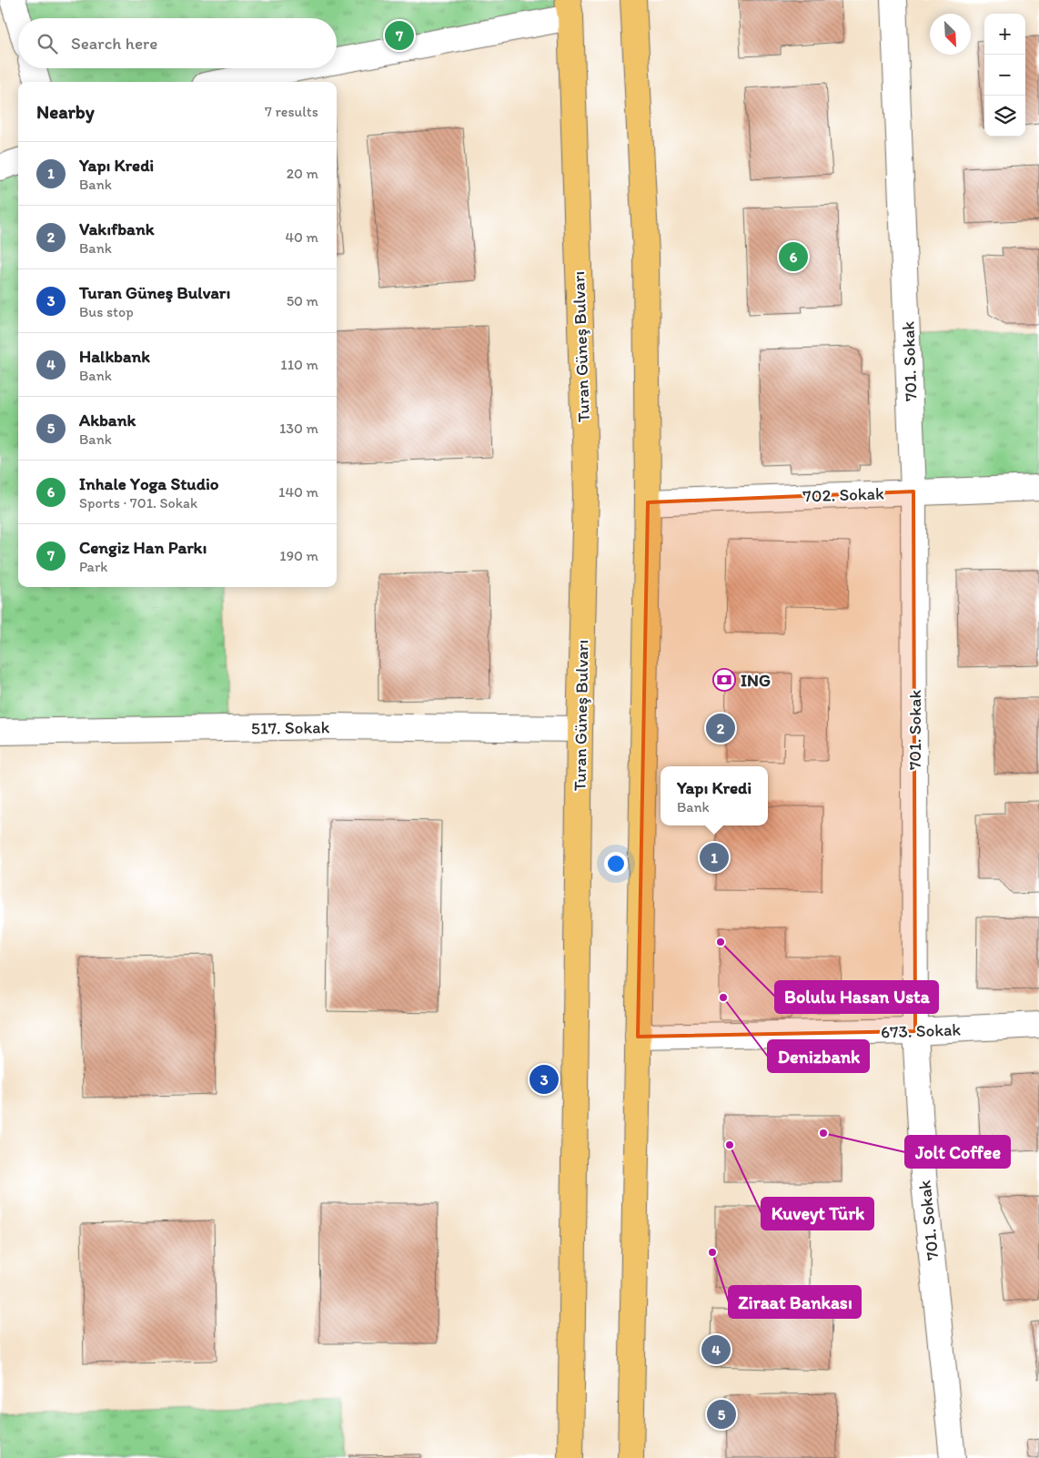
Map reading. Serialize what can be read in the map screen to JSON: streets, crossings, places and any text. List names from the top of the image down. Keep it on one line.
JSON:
{"streets":{"main road":["Turan Güneş Bulvarı"],"street":["701. Sokak","702. Sokak","517. Sokak","673. Sokak"]},"crossings":[["Turan Güneş Bulvarı","517. Sokak"],["701. Sokak","702. Sokak"],["701. Sokak","673. Sokak"]],"places":{"bank":["ING"],"other":["Bolulu Hasan Usta","Denizbank","Jolt Coffee","Kuveyt Türk","Ziraat Bankası"]},"north":"bottom right","page":{"map_buttons":["+","−"],"search":"Search here","pins":["7","6","2","1","3","4","5"],"heading":["Nearby","7 results"],"list":[{"mark":"1","name":"Yapı Kredi","note":"Bank","value":"20 m"},{"mark":"2","name":"Vakıfbank","note":"Bank","value":"40 m"},{"mark":"3","name":"Turan Güneş Bulvarı","note":"Bus stop","value":"50 m"},{"mark":"4","name":"Halkbank","note":"Bank","value":"110 m"},{"mark":"5","name":"Akbank","note":"Bank","value":"130 m"},{"mark":"6","name":"Inhale Yoga Studio","note":"Sports · 701. Sokak","value":"140 m"},{"mark":"7","name":"Cengiz Han Parkı","note":"Park","value":"190 m"}],"popup":["Yapı Kredi","Bank"]}}
